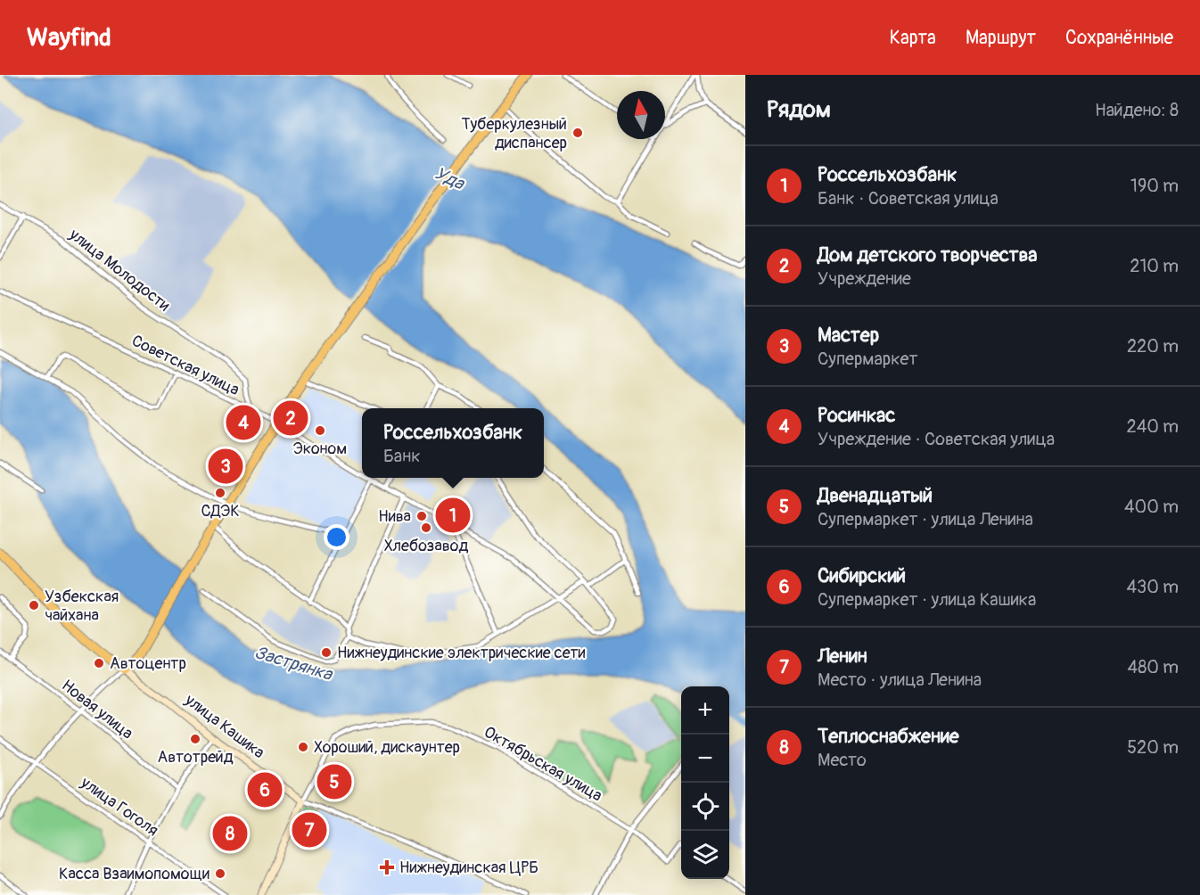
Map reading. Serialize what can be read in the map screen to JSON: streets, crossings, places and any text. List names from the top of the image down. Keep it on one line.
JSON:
{"streets":{"highway":["улица Кашика"],"street":["улица Молодости","Советская улица","Новая улица","Октябрьская улица","улица Гоголя"]},"crossings":[["улица Молодости","Советская улица"],["улица Кашика","Октябрьская улица"]],"water":["Уда","Застрянка"],"places":{"other":["Туберкулезный диспансер","Эконом","СДЭК","Нива","Хлебозавод","Узбекская чайхана","Нижнеудинские электрические сети","Автоцентр","Автотрейд","Хороший, дискаунтер","Касса Взаимопомощи"],"health":["Нижнеудинская ЦРБ"]},"north":"top","page":{"header":"Wayfind","nav":["Карта","Маршрут","Сохранённые"],"heading":["Рядом","Найдено: 8"],"list":[{"mark":"1","name":"Россельхозбанк","note":"Банк · Советская улица","value":"190 m"},{"mark":"2","name":"Дом детского творчества","note":"Учреждение","value":"210 m"},{"mark":"3","name":"Мастер","note":"Супермаркет","value":"220 m"},{"mark":"4","name":"Росинкас","note":"Учреждение · Советская улица","value":"240 m"},{"mark":"5","name":"Двенадцатый","note":"Супермаркет · улица Ленина","value":"400 m"},{"mark":"6","name":"Сибирский","note":"Супермаркет · улица Кашика","value":"430 m"},{"mark":"7","name":"Ленин","note":"Место · улица Ленина","value":"480 m"},{"mark":"8","name":"Теплоснабжение","note":"Место","value":"520 m"}],"pins":["2","4","3","1","5","6","7","8"],"popup":["Россельхозбанк","Банк"],"map_buttons":["+","−"]}}
